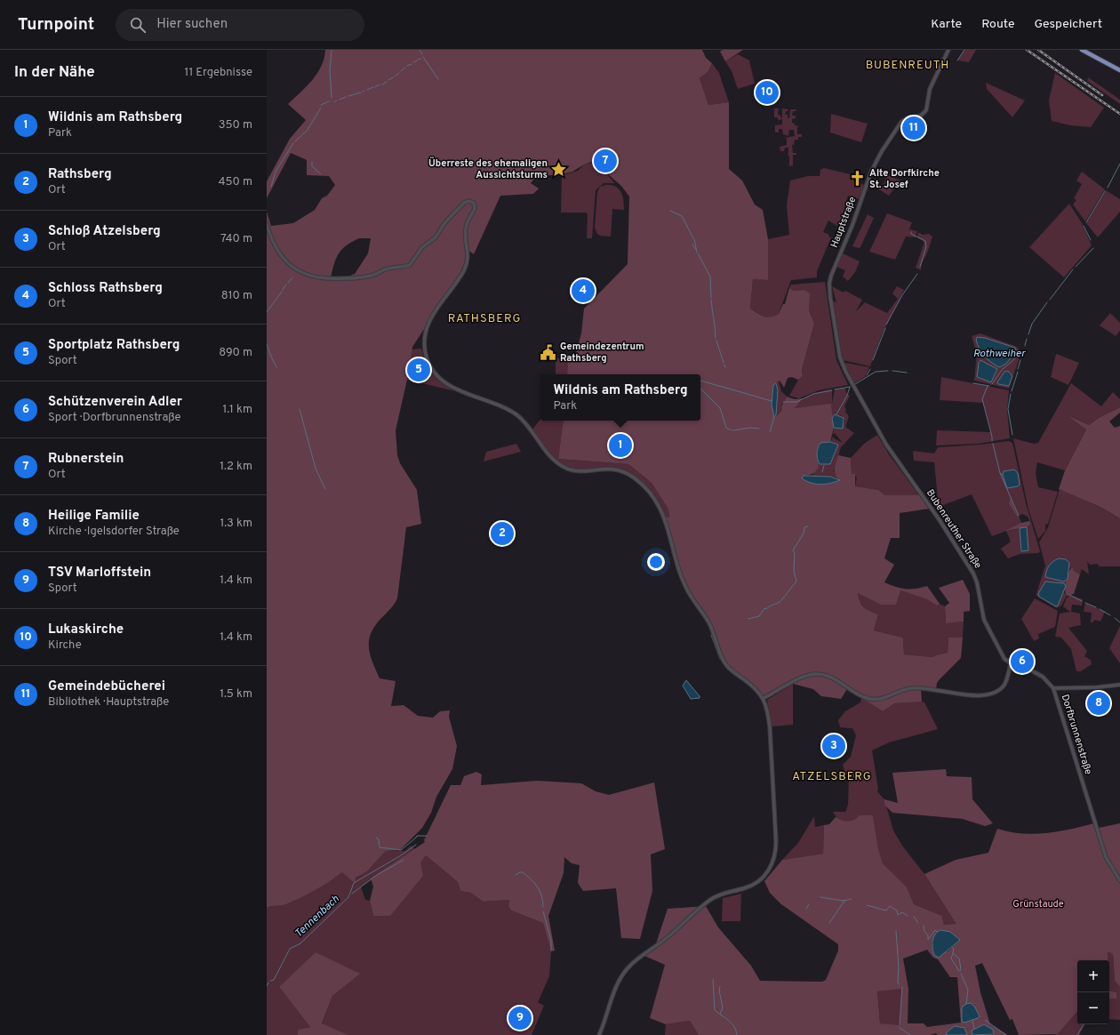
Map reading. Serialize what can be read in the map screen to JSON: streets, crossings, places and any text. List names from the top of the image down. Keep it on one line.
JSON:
{"streets":{"street":["Hauptstraße","Bubenreuther Straße","Dorfbrunnenstraße"]},"crossings":[["Hauptstraße","Bubenreuther Straße"],["Bubenreuther Straße","Dorfbrunnenstraße"]],"districts":["BUBENREUTH","RATHSBERG","ATZELSBERG"],"water":["Rothweiher","Tennenbach"],"parks":["Grünstaude"],"places":{"place":["Überreste des ehemaligen Aussichtsturms"],"church":["Alte Dorfkirche St. Josef"],"public building":["Gemeindezentrum Rathsberg"]},"page":{"header":"Turnpoint","search":"Hier suchen","nav":["Karte","Route","Gespeichert"],"heading":["In der Nähe","11 Ergebnisse"],"pins":["10","11","7","4","5","1","2","6","8","3","9"],"list":[{"mark":"1","name":"Wildnis am Rathsberg","note":"Park","value":"350 m"},{"mark":"2","name":"Rathsberg","note":"Ort","value":"450 m"},{"mark":"3","name":"Schloß Atzelsberg","note":"Ort","value":"740 m"},{"mark":"4","name":"Schloss Rathsberg","note":"Ort","value":"810 m"},{"mark":"5","name":"Sportplatz Rathsberg","note":"Sport","value":"890 m"},{"mark":"6","name":"Schützenverein Adler","note":"Sport · Dorfbrunnenstraße","value":"1.1 km"},{"mark":"7","name":"Rubnerstein","note":"Ort","value":"1.2 km"},{"mark":"8","name":"Heilige Familie","note":"Kirche · Igelsdorfer Straße","value":"1.3 km"},{"mark":"9","name":"TSV Marloffstein","note":"Sport","value":"1.4 km"},{"mark":"10","name":"Lukaskirche","note":"Kirche","value":"1.4 km"},{"mark":"11","name":"Gemeindebücherei","note":"Bibliothek · Hauptstraße","value":"1.5 km"}],"popup":["Wildnis am Rathsberg","Park"],"map_buttons":["+","−"]}}
